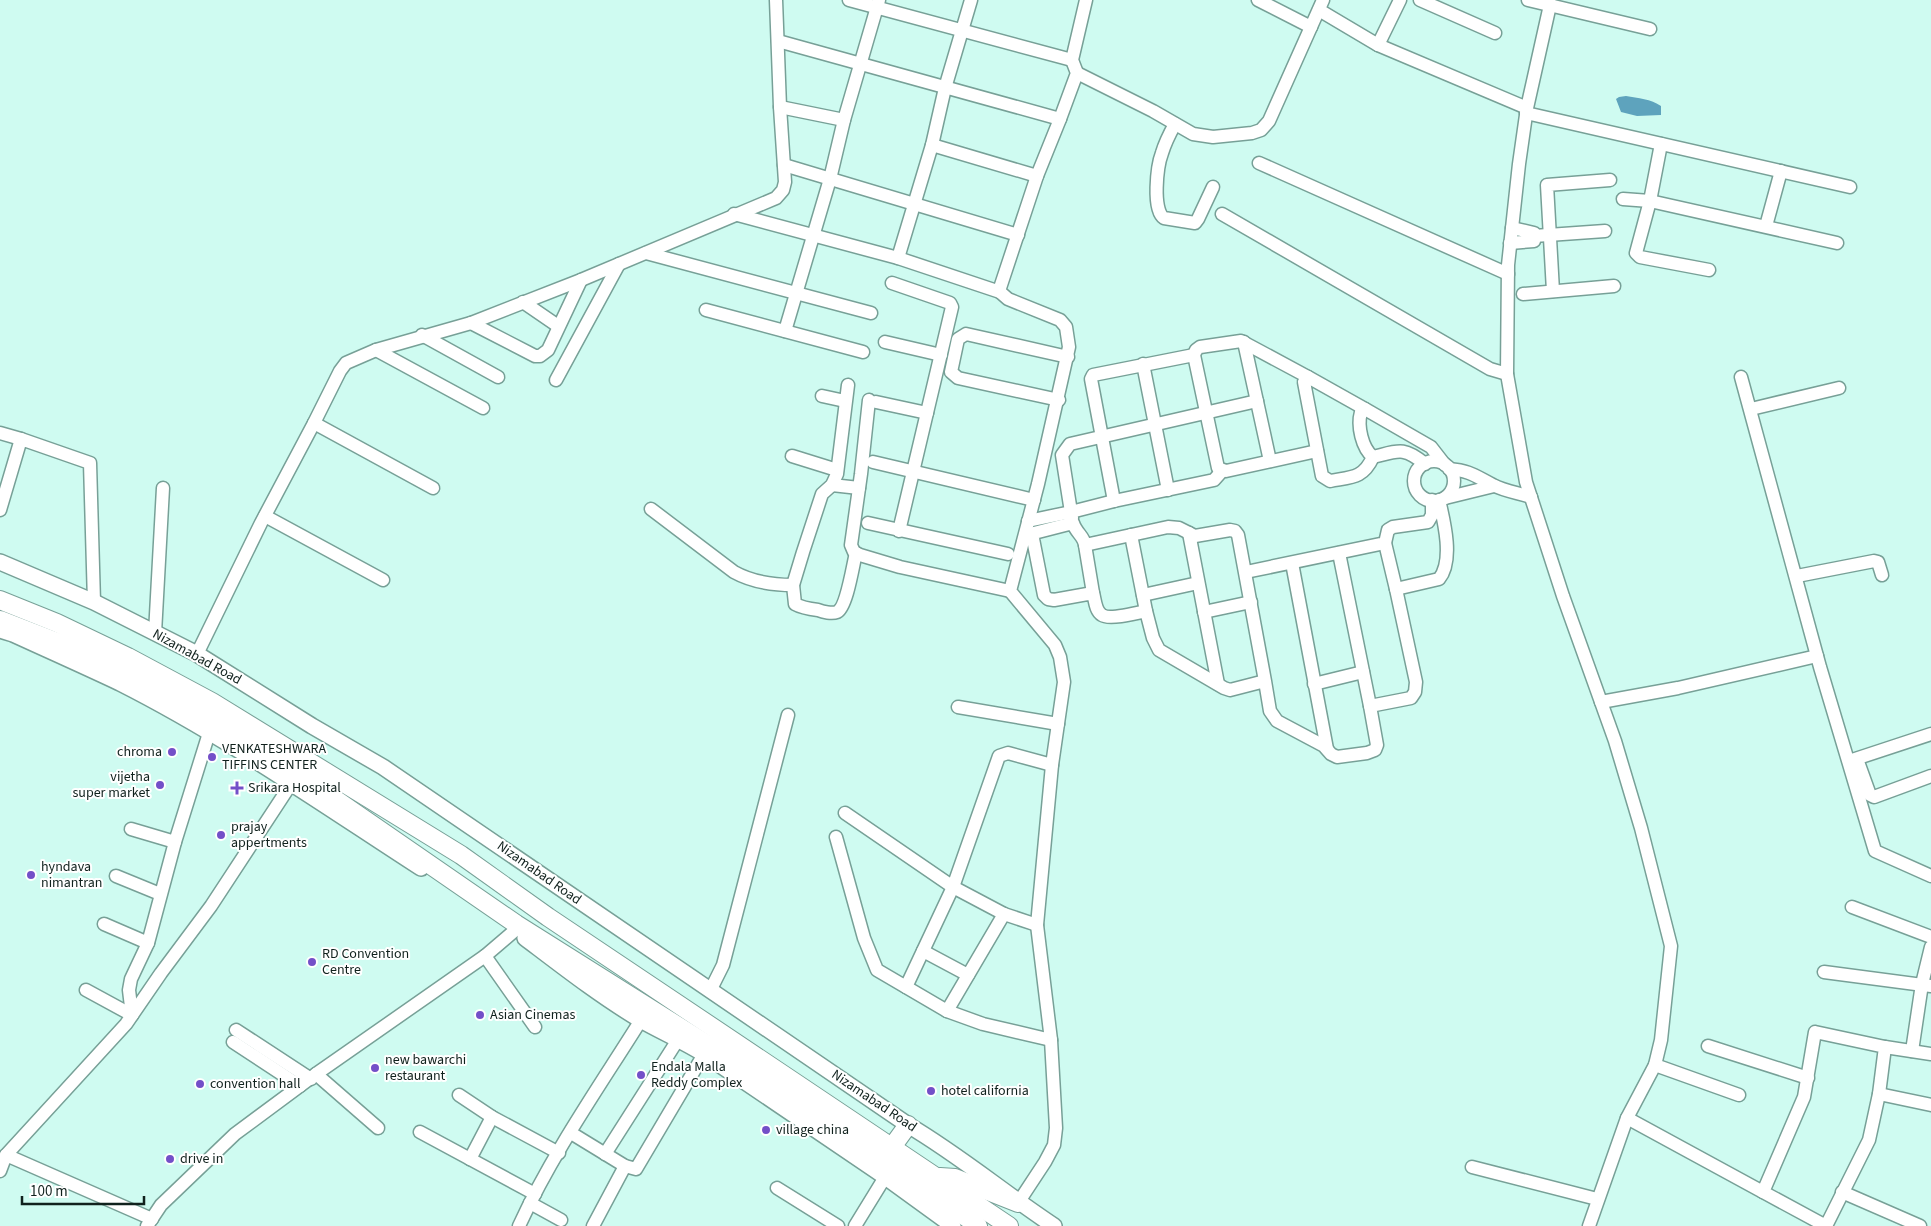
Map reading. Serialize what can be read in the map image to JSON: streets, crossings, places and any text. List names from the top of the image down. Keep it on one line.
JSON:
{"streets":{"highway":["Nizamabad Road"]},"places":{"other":["chroma","VENKATESHWARA TIFFINS CENTER","vijetha super market","prajay appertments","hyndava nimantran","RD Convention Centre","Asian Cinemas","new bawarchi restaurant","Endala Malla Reddy Complex","convention hall","hotel california","village china","drive in"],"health":["Srikara Hospital"]},"scale_bar":"100 m"}
